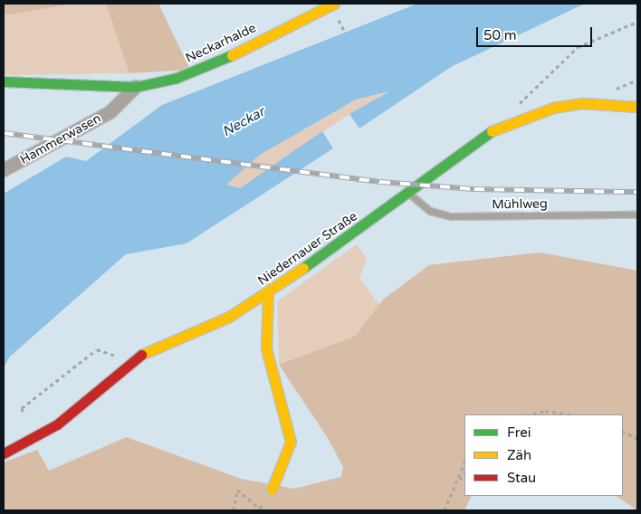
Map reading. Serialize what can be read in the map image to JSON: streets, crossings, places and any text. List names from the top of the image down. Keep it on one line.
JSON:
{"streets":{"main road":["Neckarhalde","Niedernauer Straße"],"street":["Hammerwasen"],"lane":["Mühlweg"]},"crossings":[["Neckarhalde","Hammerwasen"],["Mühlweg","Niedernauer Straße"]],"water":["Neckar"],"legend":["Frei","Zäh","Stau"],"scale_bar":"50 m"}
